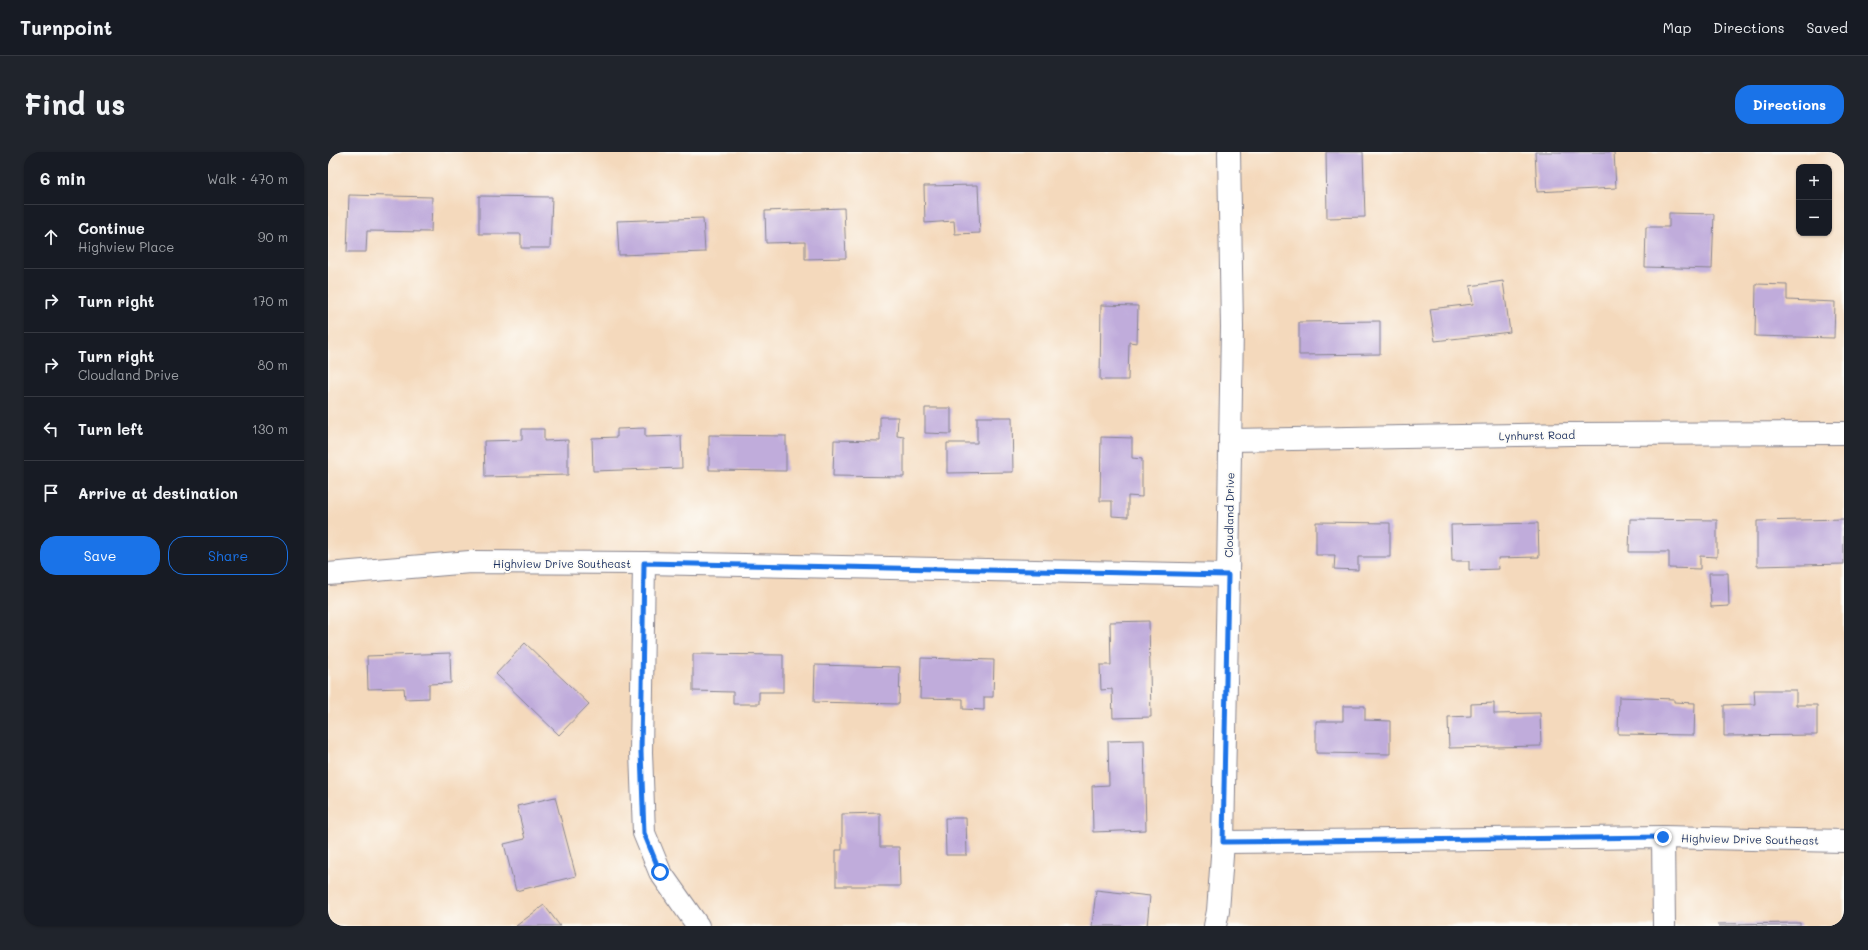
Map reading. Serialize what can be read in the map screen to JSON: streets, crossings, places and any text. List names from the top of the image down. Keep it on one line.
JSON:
{"streets":{"street":["Lynhurst Road","Cloudland Drive","Highview Drive Southeast"]},"crossings":[["Lynhurst Road","Cloudland Drive"],["Cloudland Drive","Highview Drive Southeast"]],"page":{"header":"Turnpoint","nav":["Map","Directions","Saved"],"buttons":["Directions",["Save","Share"]],"title":"Find us","heading":["6 min","Walk · 470 m"],"map_buttons":["+","−"],"list":[["Continue","Highview Place","90 m"],["Turn right","170 m"],["Turn right","Cloudland Drive","80 m"],["Turn left","130 m"],"Arrive at destination"]}}
